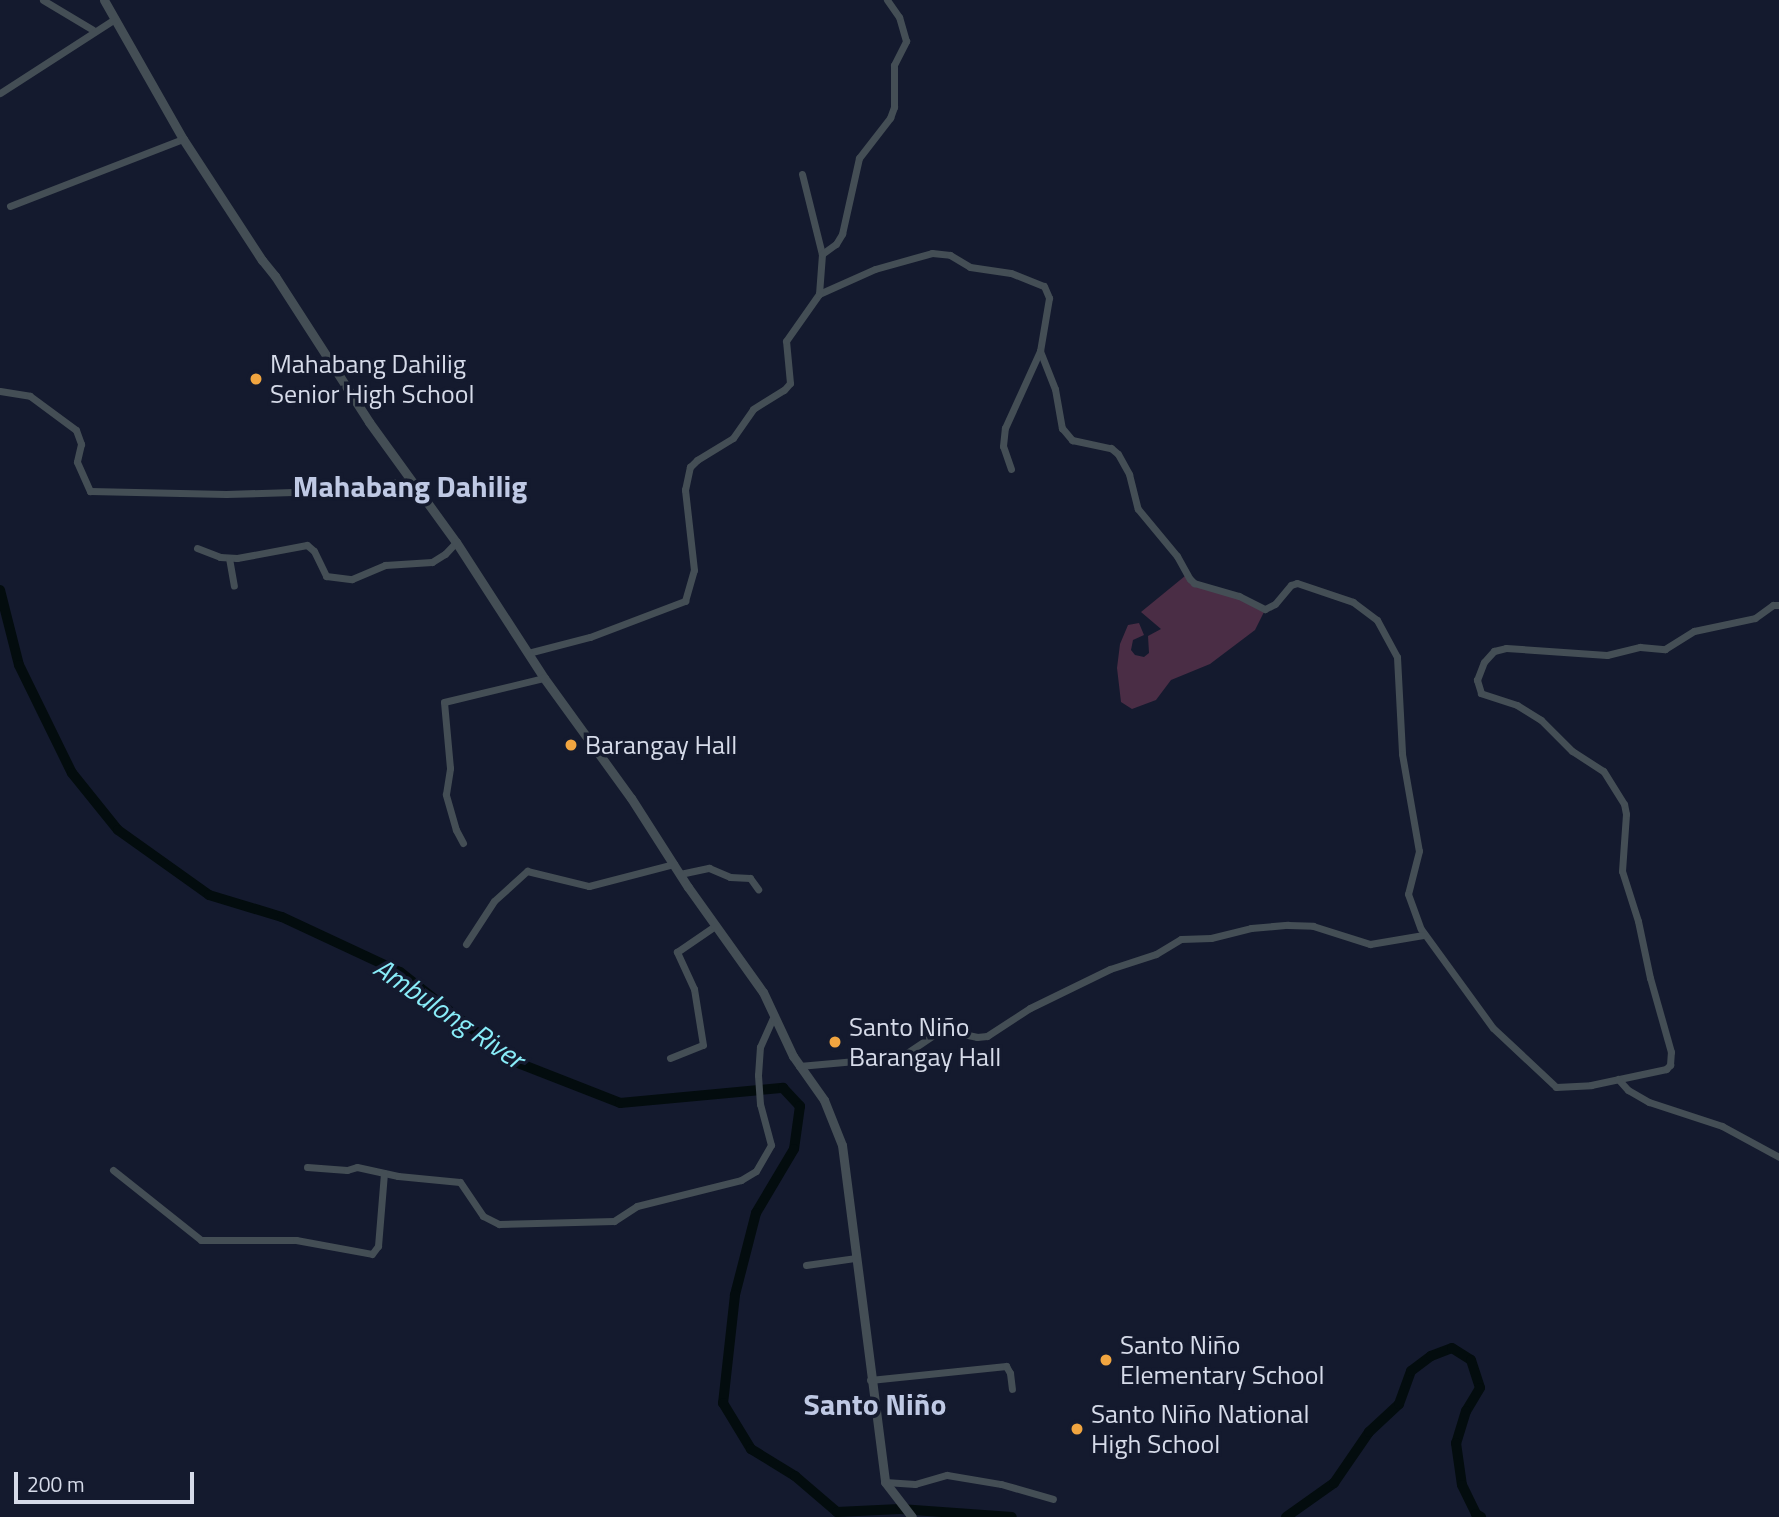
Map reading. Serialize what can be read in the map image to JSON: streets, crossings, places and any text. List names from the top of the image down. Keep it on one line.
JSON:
{"districts":["Mahabang Dahilig","Santo Niño"],"water":["Ambulong River"],"places":["Mahabang Dahilig Senior High School","Barangay Hall","Santo Niño Barangay Hall","Santo Niño Elementary School","Santo Niño National High School"],"scale_bar":"200 m"}
